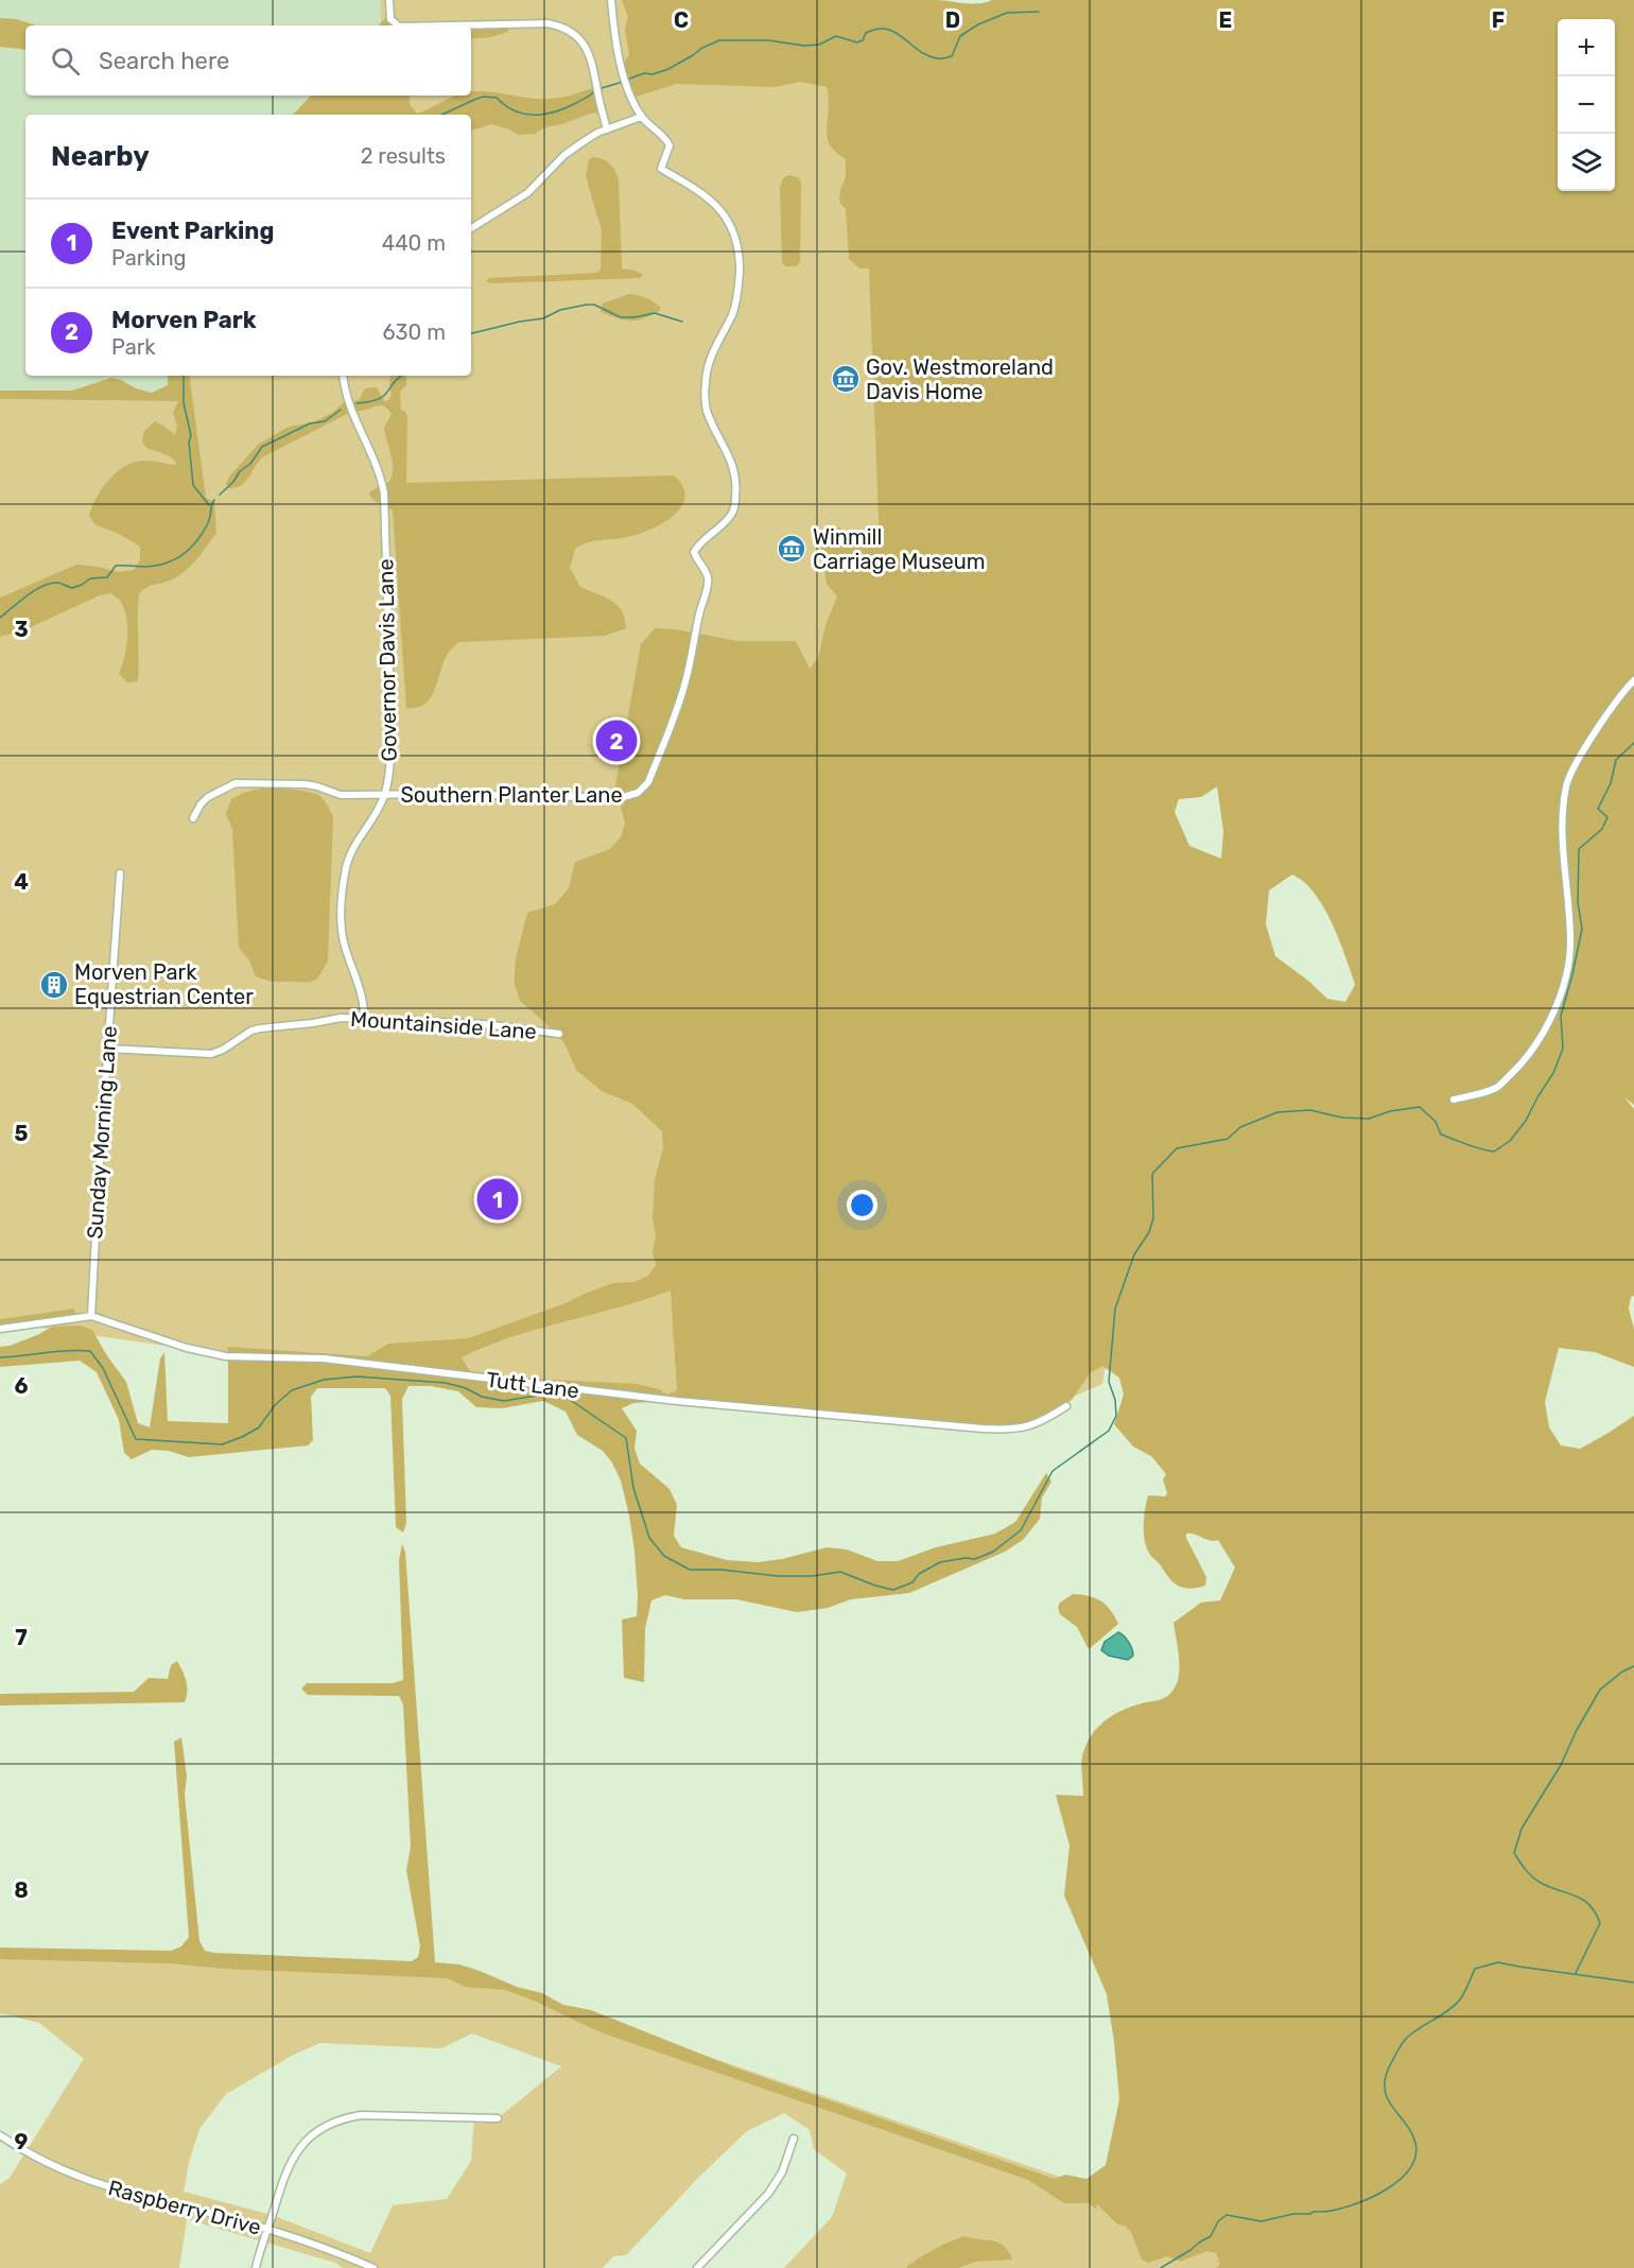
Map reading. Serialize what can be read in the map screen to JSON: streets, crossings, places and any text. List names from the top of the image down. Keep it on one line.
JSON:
{"streets":{"street":["Governor Davis Lane","Southern Planter Lane","Mountainside Lane","Sunday Morning Lane","Tutt Lane","Raspberry Drive"]},"crossings":[["Governor Davis Lane","Southern Planter Lane"],["Governor Davis Lane","Mountainside Lane"],["Mountainside Lane","Sunday Morning Lane"],["Sunday Morning Lane","Tutt Lane"]],"places":{"museum":["Gov. Westmoreland Davis Home","Winmill Carriage Museum"],"building":["Morven Park Equestrian Center"]},"page":{"map_buttons":["+","−"],"search":"Search here","heading":["Nearby","2 results"],"list":[{"mark":"1","name":"Event Parking","note":"Parking","value":"440 m"},{"mark":"2","name":"Morven Park","note":"Park","value":"630 m"}],"pins":["2","1"]},"grid":{"columns":["C","D","E","F"],"rows":["3","4","5","6","7","8","9"]}}
